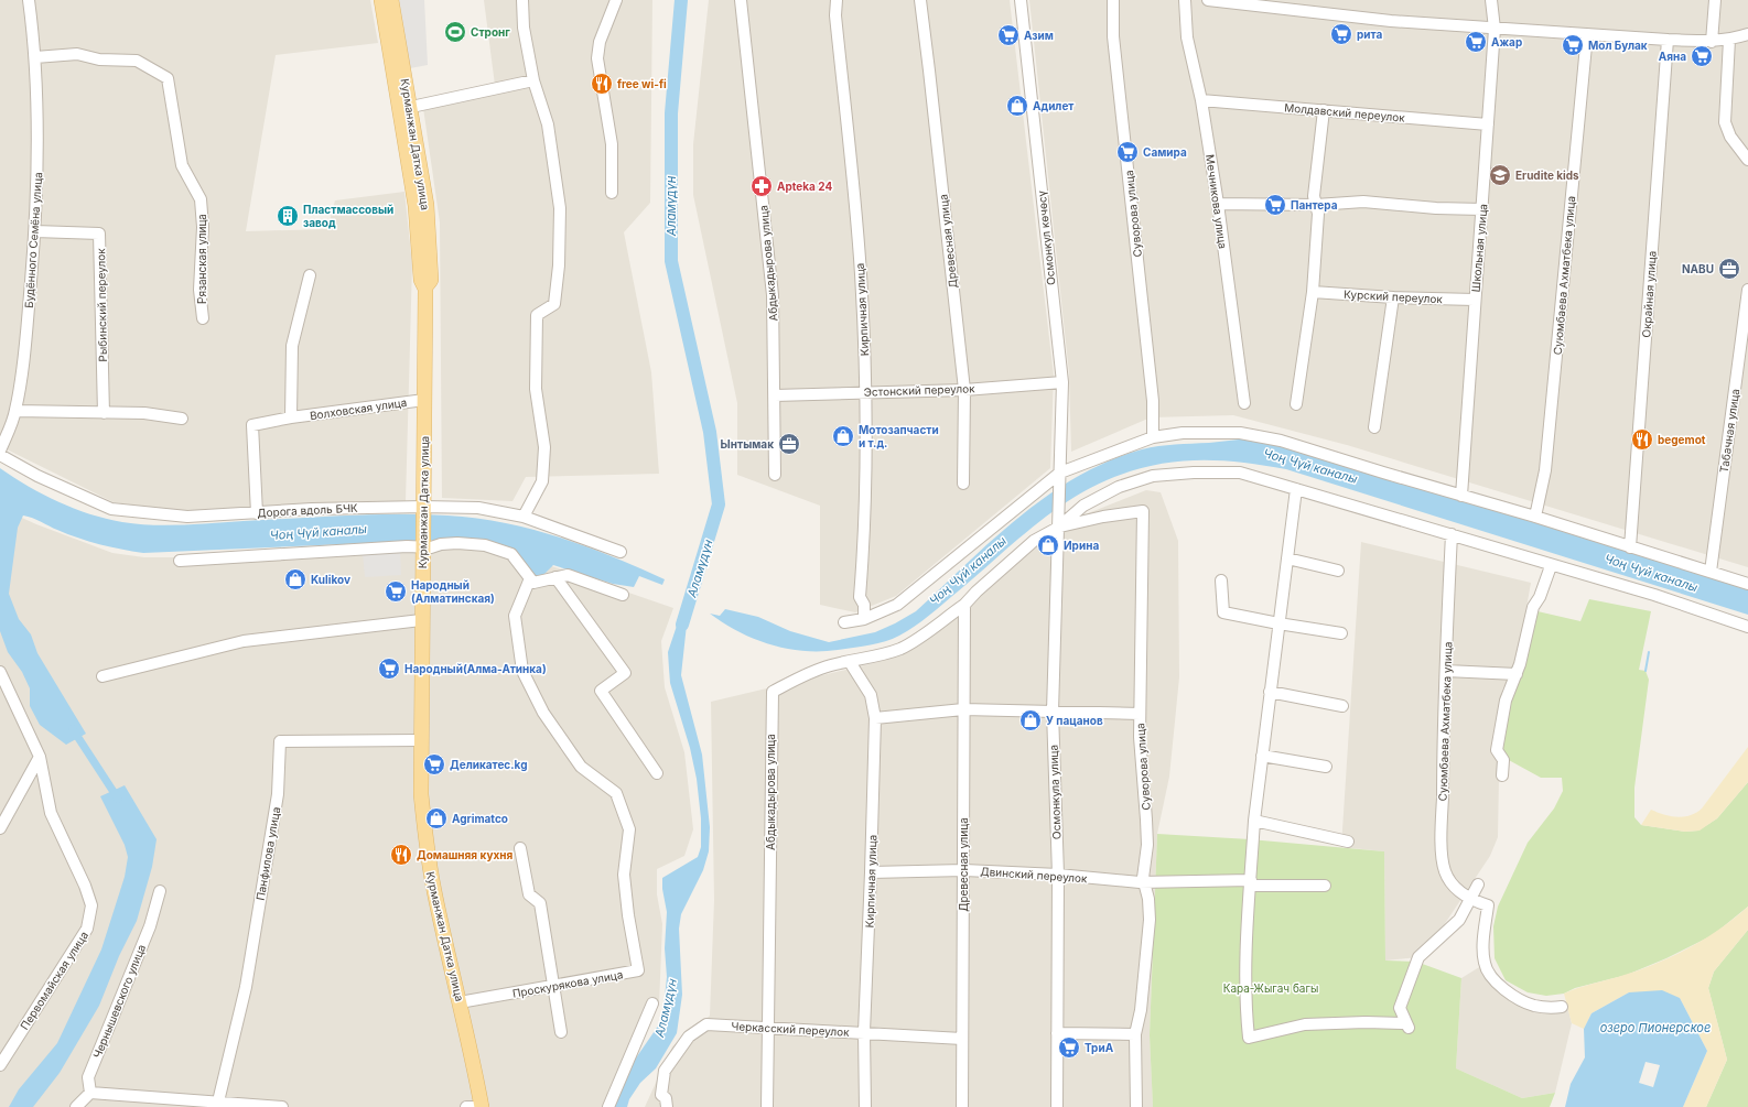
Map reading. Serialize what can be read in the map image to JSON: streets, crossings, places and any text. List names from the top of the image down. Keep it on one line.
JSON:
{"streets":{"main road":["Курманжан Датка улица"],"street":["Молдавский переулок","Мечникова улица","Суворова улица","Осмонкул көчөсү","Будённого Семёна улица","Древесная улица","Школьная улица","Рязанская улица","Абдыкадырова улица","Суюмбаева Ахматбека улица","Окрайная улица","Курский переулок","Рыбинский переулок","Кирпичная улица","Эстонский переулок","Волховская улица","Табачная улица","Дорога вдоль БЧК","Осмонкула улица","Панфилова улица","Двинский переулок","Первомайская улица","Проскурякова улица","Чернышевского улица","Черкасский переулок"]},"crossings":[["Молдавский переулок","Мечникова улица"],["Молдавский переулок","Школьная улица"],["Курманжан Датка улица","Волховская улица"],["Курманжан Датка улица","Дорога вдоль БЧК"],["Курманжан Датка улица","Панфилова улица"],["Курманжан Датка улица","Проскурякова улица"],["Суворова улица","Абдыкадырова улица"],["Суворова улица","Осмонкула улица"],["Суворова улица","Двинский переулок"],["Осмонкул көчөсү","Эстонский переулок"],["Осмонкул көчөсү","Осмонкула улица"],["Будённого Семёна улица","Рязанская улица"],["Будённого Семёна улица","Рыбинский переулок"],["Древесная улица","Абдыкадырова улица"],["Древесная улица","Эстонский переулок"],["Древесная улица","Двинский переулок"],["Древесная улица","Черкасский переулок"],["Школьная улица","Курский переулок"],["Абдыкадырова улица","Кирпичная улица"],["Абдыкадырова улица","Эстонский переулок"],["Абдыкадырова улица","Осмонкула улица"],["Абдыкадырова улица","Черкасский переулок"],["Кирпичная улица","Эстонский переулок"],["Кирпичная улица","Двинский переулок"],["Кирпичная улица","Черкасский переулок"],["Волховская улица","Дорога вдоль БЧК"],["Осмонкула улица","Двинский переулок"]],"water":["Аламүдүн","Чоң Чүй каналы","озеро Пионерское"],"parks":["Кара-Жыгач багы"],"places":{"sports":["Стронг"],"supermarket":["рита","Азим","Ажар","Мол Булак","Аяна","Самира","Пантера","Народный (Алматинская)","Народный(Алма-Атинка)","Деликатес.kg","ТриА"],"restaurant":["free wi-fi","begemot","Домашняя кухня"],"shop":["Адилет","Мотозапчасти и т.д.","Ирина","Kulikov","У пацанов","Agrimatco"],"school or university":["Erudite kids"],"pharmacy":["Apteka 24"],"building":["Пластмассовый завод"],"office":["NABU","Ынтымак"]}}
